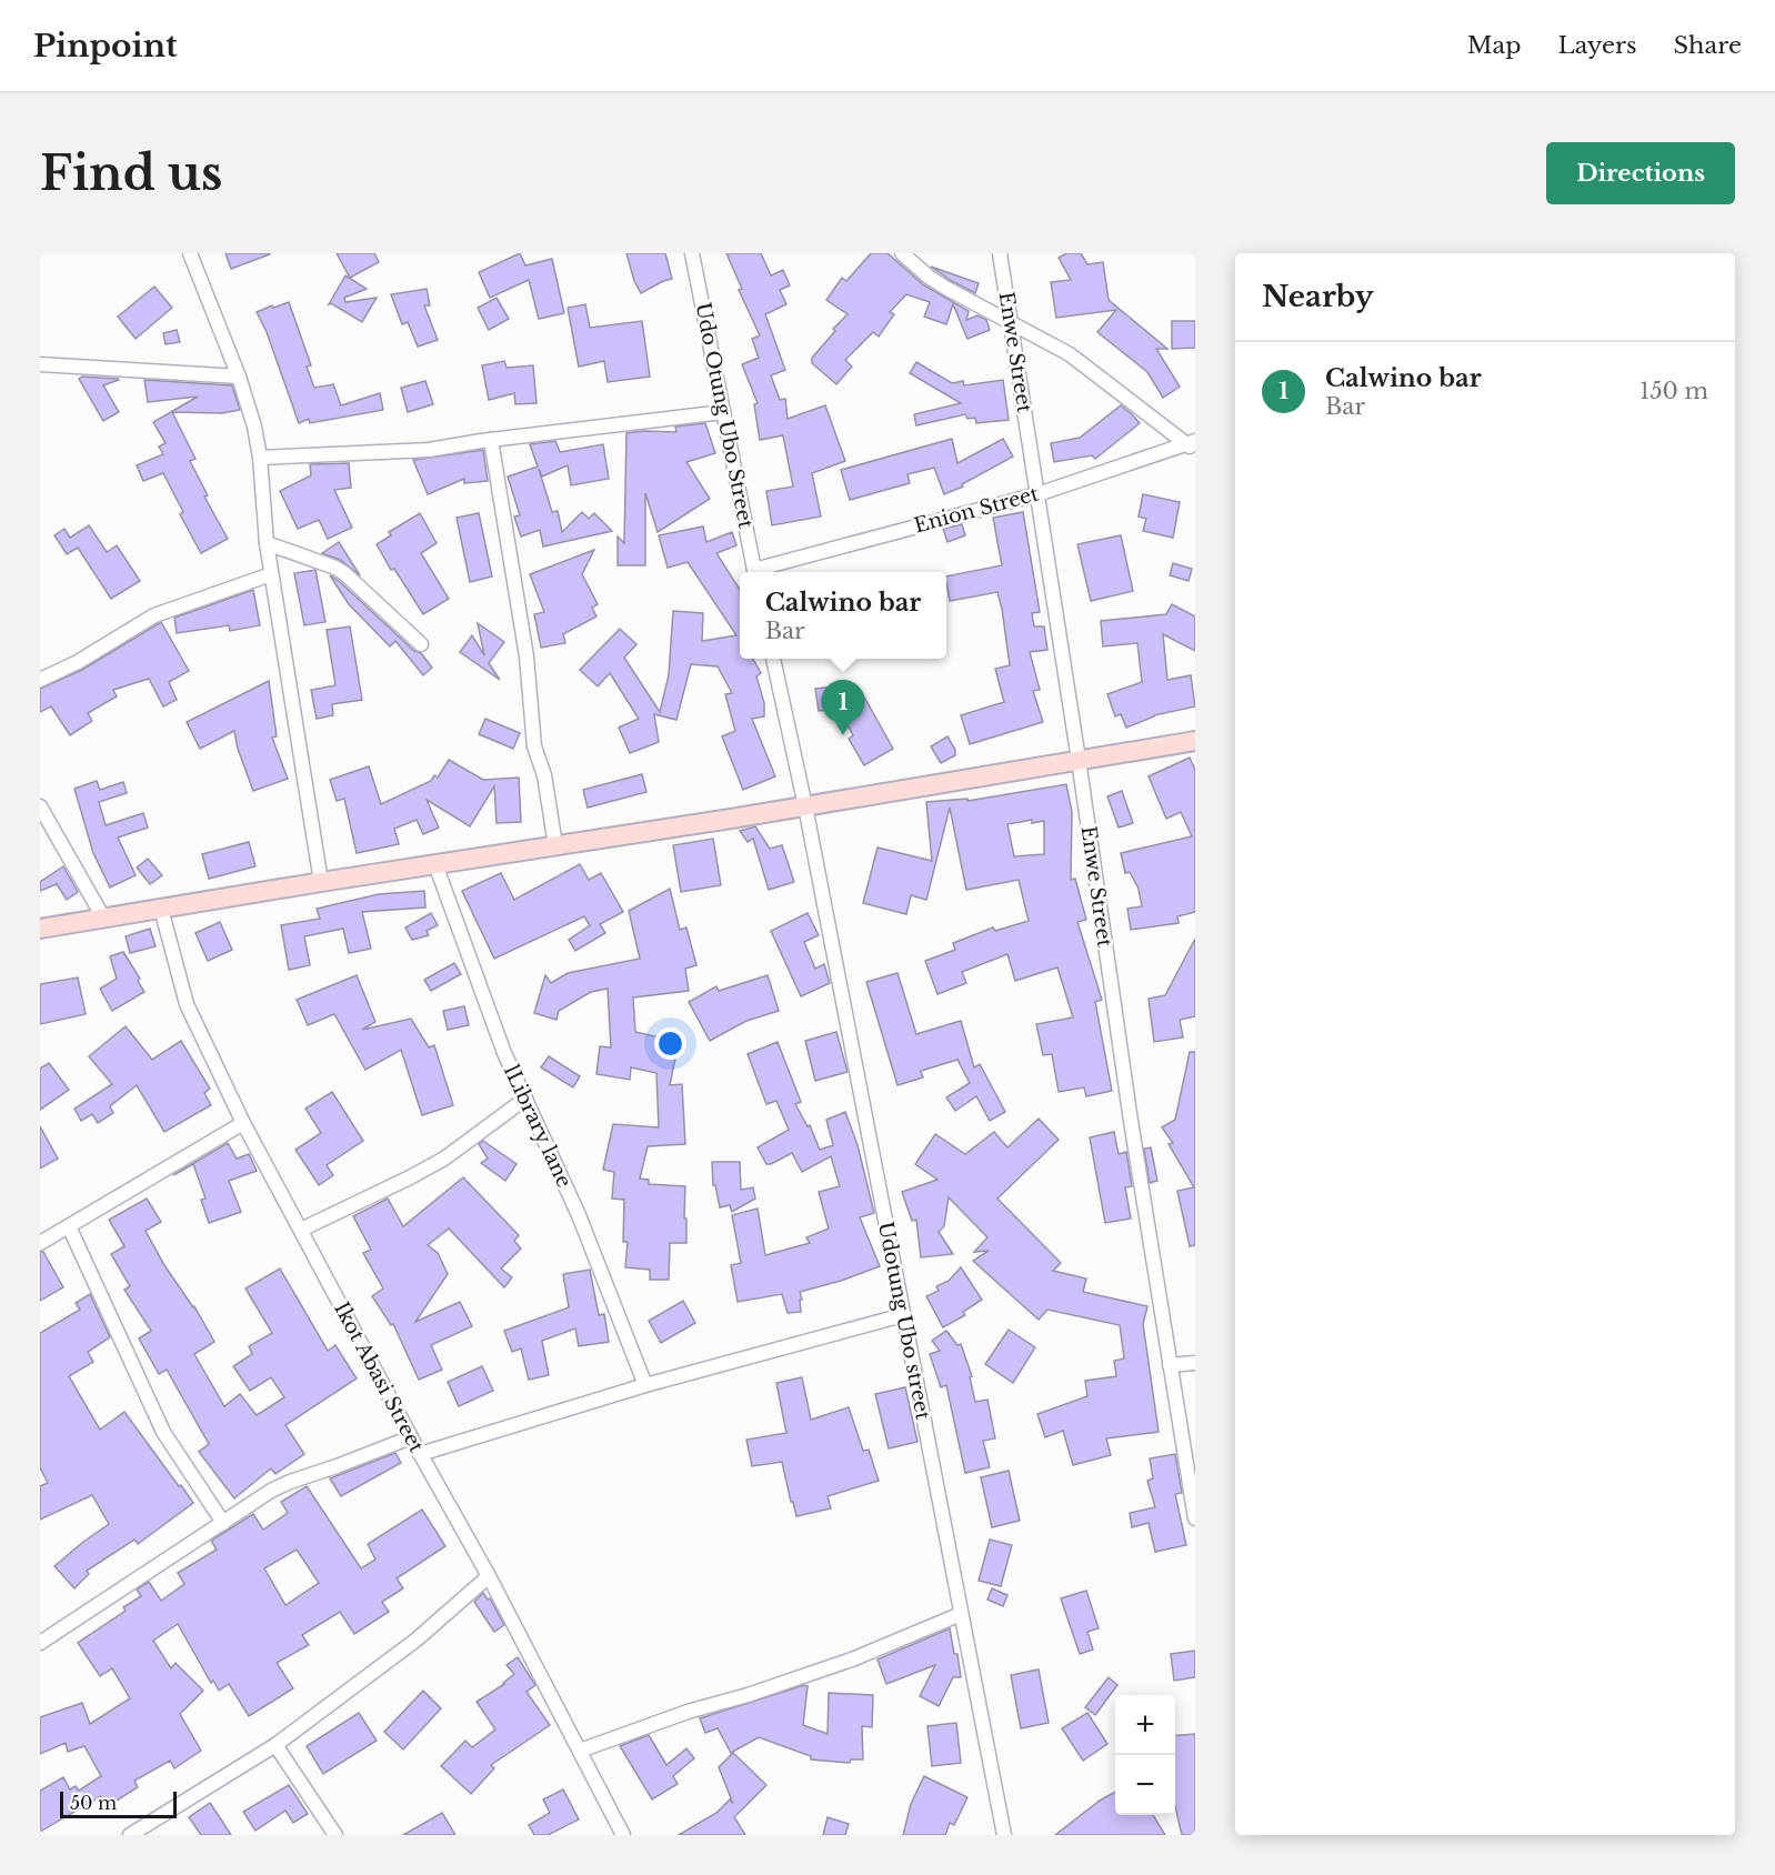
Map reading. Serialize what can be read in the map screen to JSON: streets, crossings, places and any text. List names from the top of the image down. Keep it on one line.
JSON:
{"streets":{"street":["Enwe Street","Udo Otung Ubo Street","Enion Street","lLibrary lane","Udotung Ubo street","Ikot Abasi Street"]},"crossings":[["Enwe Street","Enion Street"]],"scale_bar":"50 m","page":{"header":"Pinpoint","nav":["Map","Layers","Share"],"buttons":"Directions","title":"Find us","heading":"Nearby","list":[{"mark":"1","name":"Calwino bar","note":"Bar","value":"150 m"}],"popup":["Calwino bar","Bar"],"pins":"1","map_buttons":["+","−"],"scale":"50 m"}}
